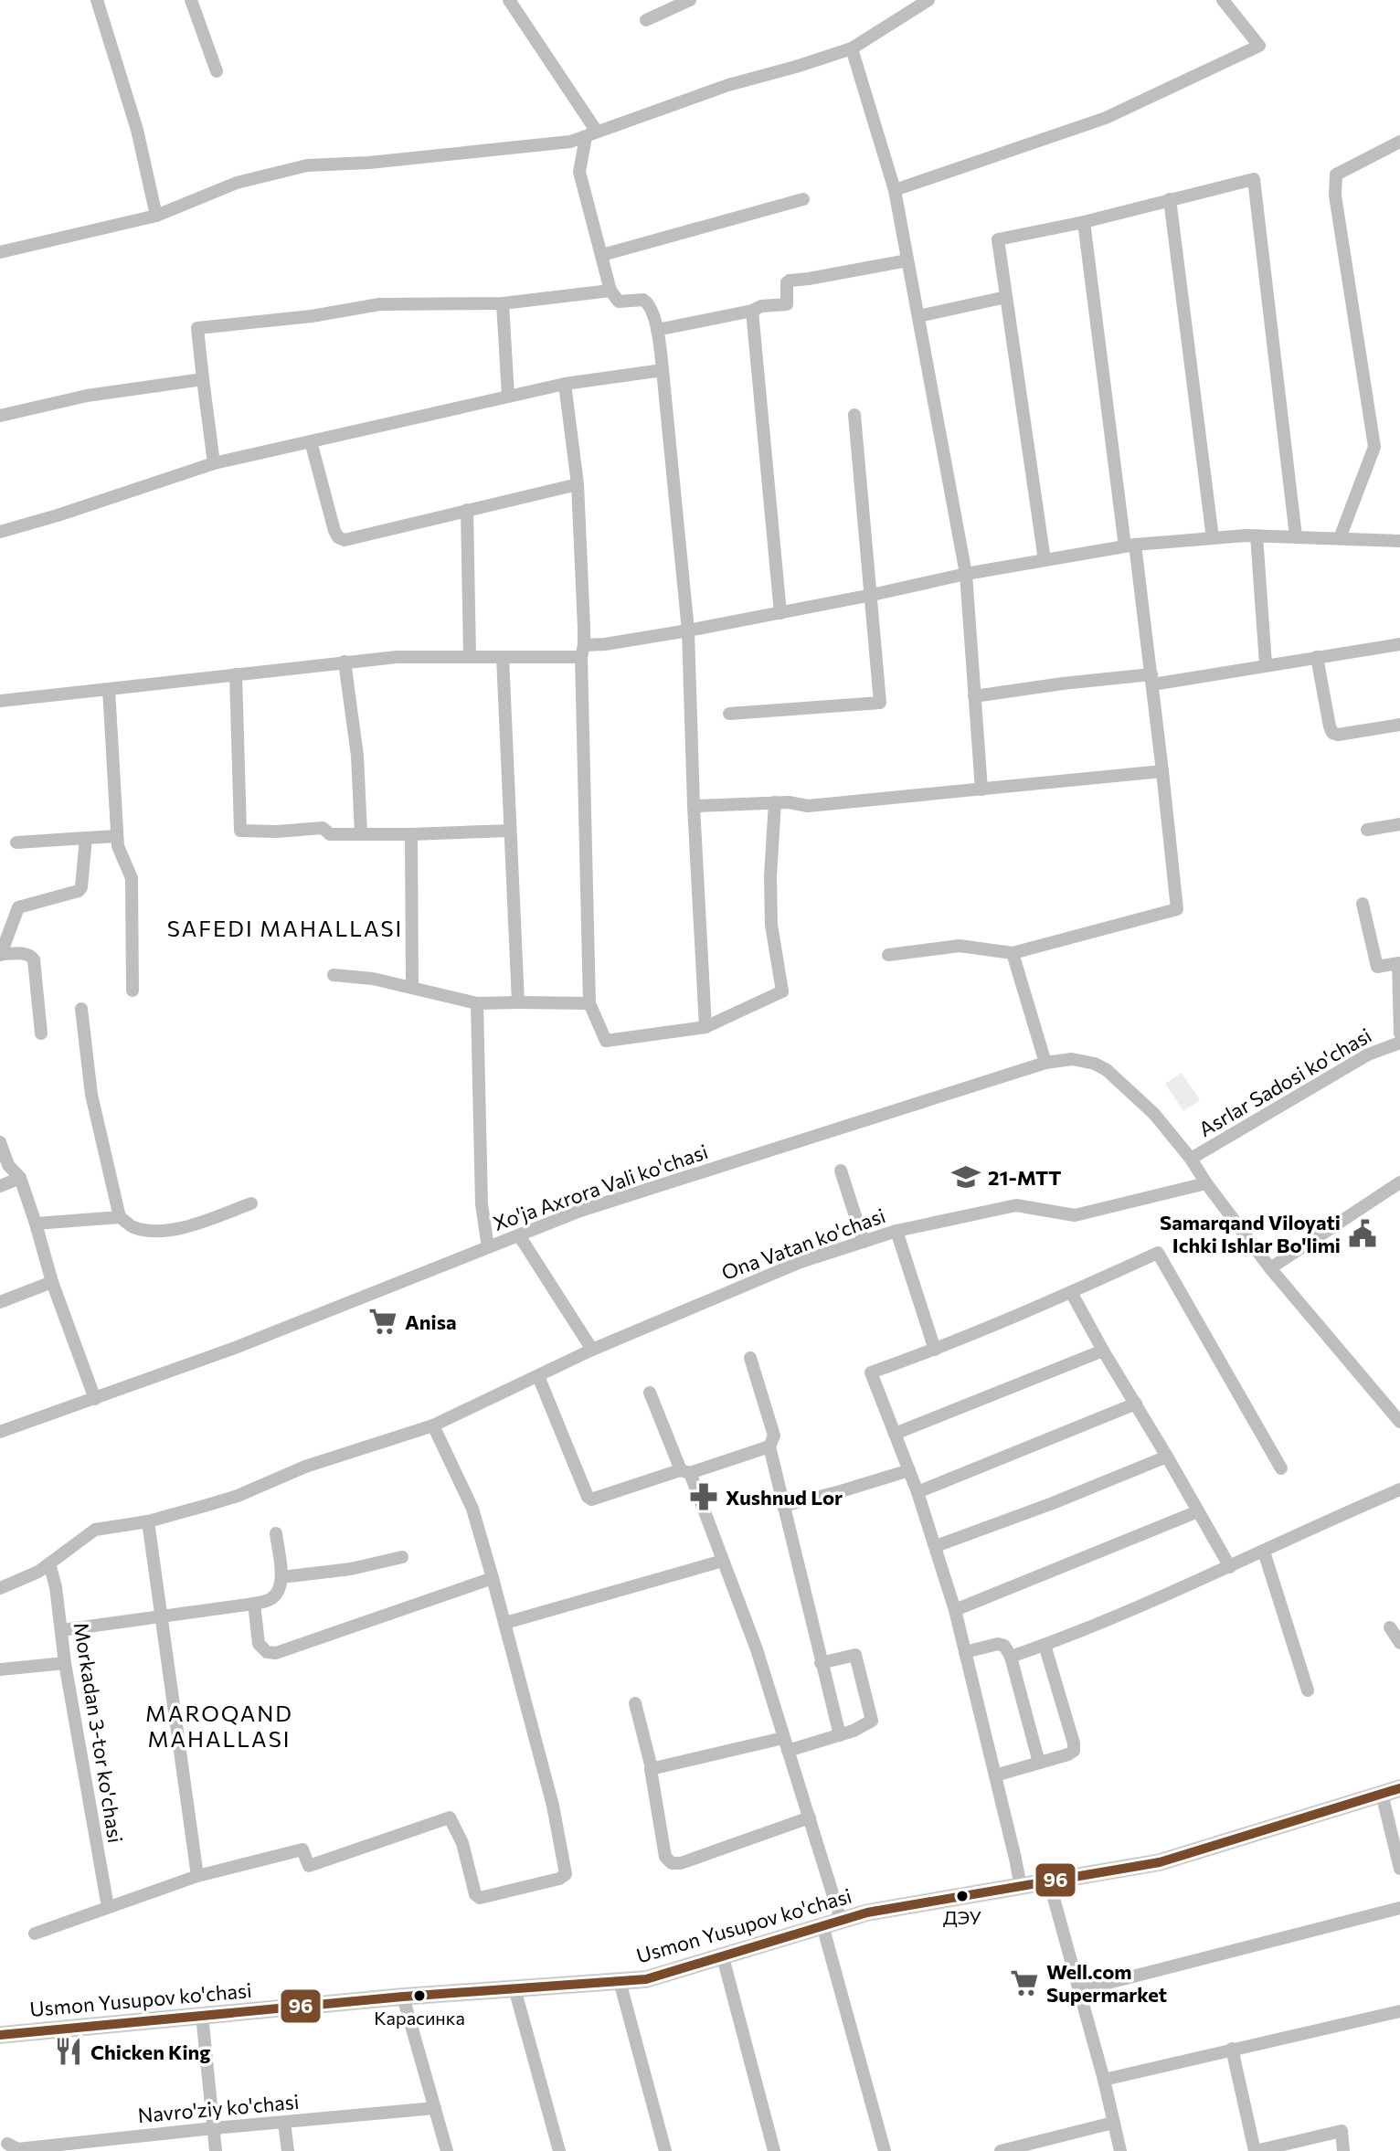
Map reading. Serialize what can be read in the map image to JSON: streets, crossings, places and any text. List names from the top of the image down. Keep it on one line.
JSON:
{"streets":{"main road":["Usmon Yusupov ko'chasi"],"street":["Asrlar Sadosi ko'chasi","Xo'ja Axrora Vali ko'chasi","Ona Vatan ko'chasi","Morkadan 3-tor ko'chasi","Navro'ziy ko'chasi"]},"crossings":[["Asrlar Sadosi ko'chasi","Xo'ja Axrora Vali ko'chasi"],["Xo'ja Axrora Vali ko'chasi","Ona Vatan ko'chasi"],["Ona Vatan ko'chasi","Morkadan 3-tor ko'chasi"]],"districts":["SAFEDI MAHALLASI","MAROQAND MAHALLASI"],"places":{"school or university":["21-MTT"],"public building":["Samarqand Viloyati Ichki Ishlar Bo'limi"],"supermarket":["Anisa","Well.com Supermarket"],"pharmacy":["Xushnud Lor"],"other":["ДЭУ","Карасинка"],"restaurant":["Chicken King"]},"lines":["transit line 96"]}
